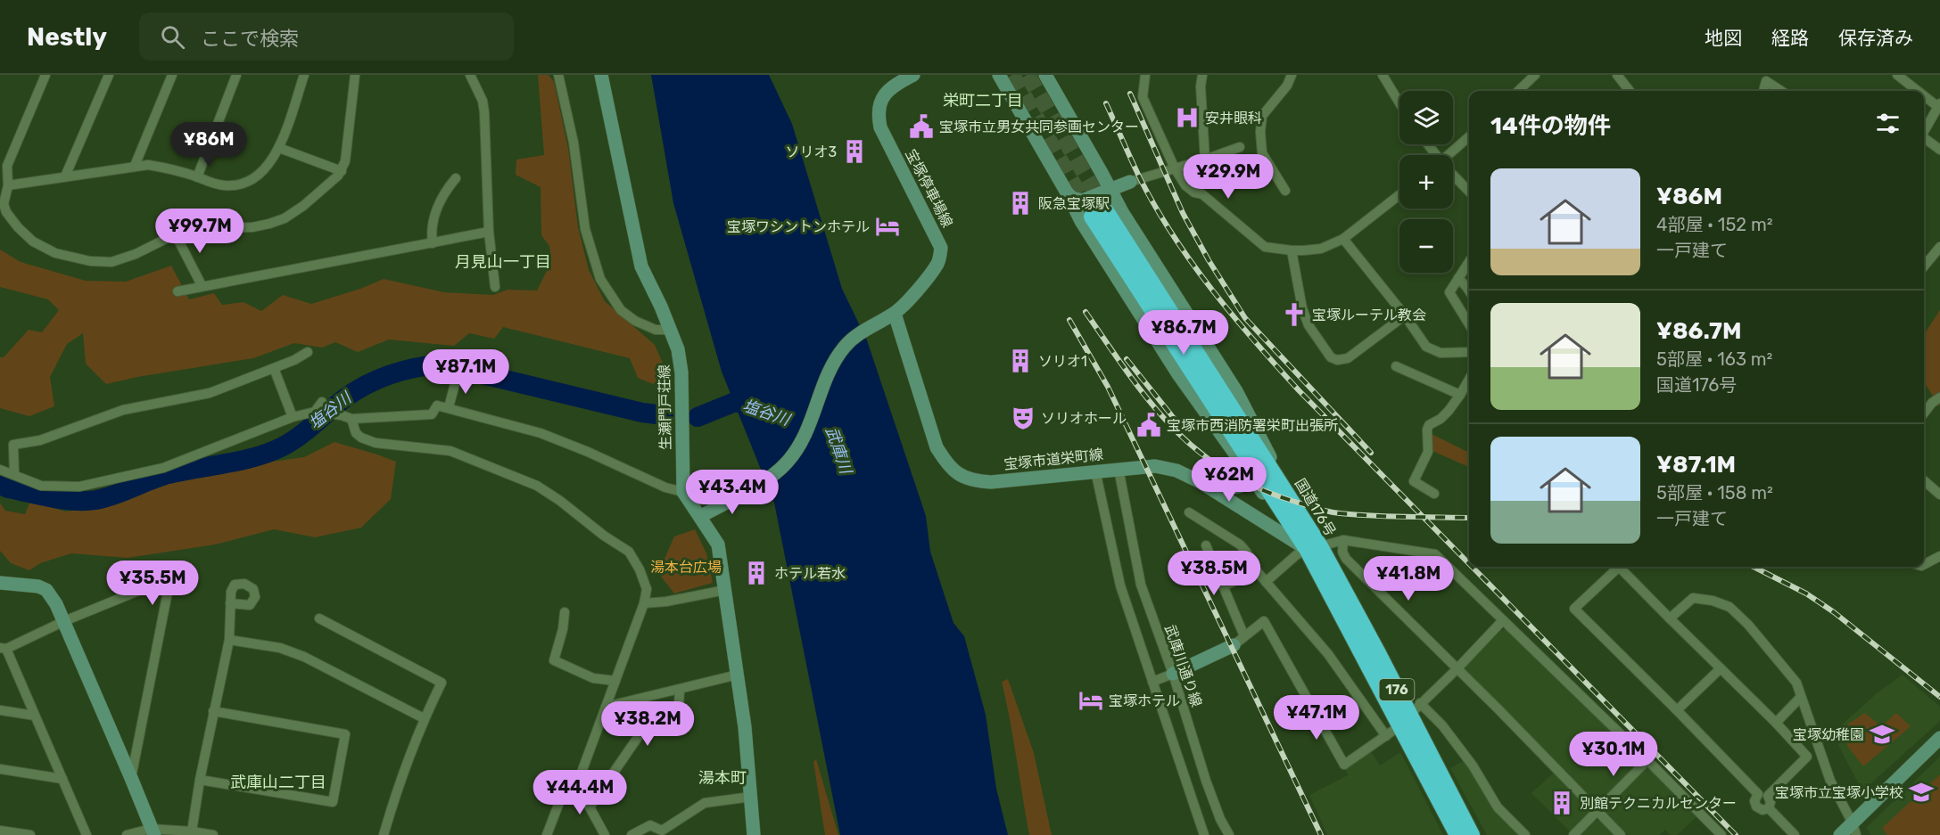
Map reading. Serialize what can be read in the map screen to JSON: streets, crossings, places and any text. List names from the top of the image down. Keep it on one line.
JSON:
{"streets":{"highway":["国道176号","176"],"street":["宝塚停車場線","生瀬門戸荘線","宝塚市道栄町線","武庫川通り線"]},"crossings":[["宝塚停車場線","宝塚市道栄町線"],["宝塚市道栄町線","国道176号"],["宝塚市道栄町線","武庫川通り線"]],"districts":["栄町二丁目","月見山一丁目","湯本町","武庫山二丁目"],"water":["塩谷川","武庫川"],"parks":["湯本台広場"],"places":{"hospital":["安井眼科"],"public building":["宝塚市立男女共同参画センター","宝塚市西消防署栄町出張所"],"building":["ソリオ3","阪急宝塚駅","ソリオ1","ホテル若水","別館テクニカルセンター"],"hotel":["宝塚ワシントンホテル","宝塚ホテル"],"church":["宝塚ルーテル教会"],"theatre":["ソリオホール"],"school or university":["宝塚幼稚園","宝塚市立宝塚小学校"]},"page":{"header":"Nestly","search":"ここで検索","nav":["地図","経路","保存済み"],"map_buttons":["+","−"],"heading":"14件の物件","price":["¥86M","¥29.9M","¥99.7M","¥86.7M","¥87.1M","¥62M","¥43.4M","¥38.5M","¥41.8M","¥35.5M","¥47.1M","¥38.2M","¥30.1M","¥44.4M"],"list":[{"name":"¥86M","note":"4部屋 · 152 m² · 一戸建て"},{"name":"¥86.7M","note":"5部屋 · 163 m² · 国道176号"},{"name":"¥87.1M","note":"5部屋 · 158 m² · 一戸建て"}]}}
